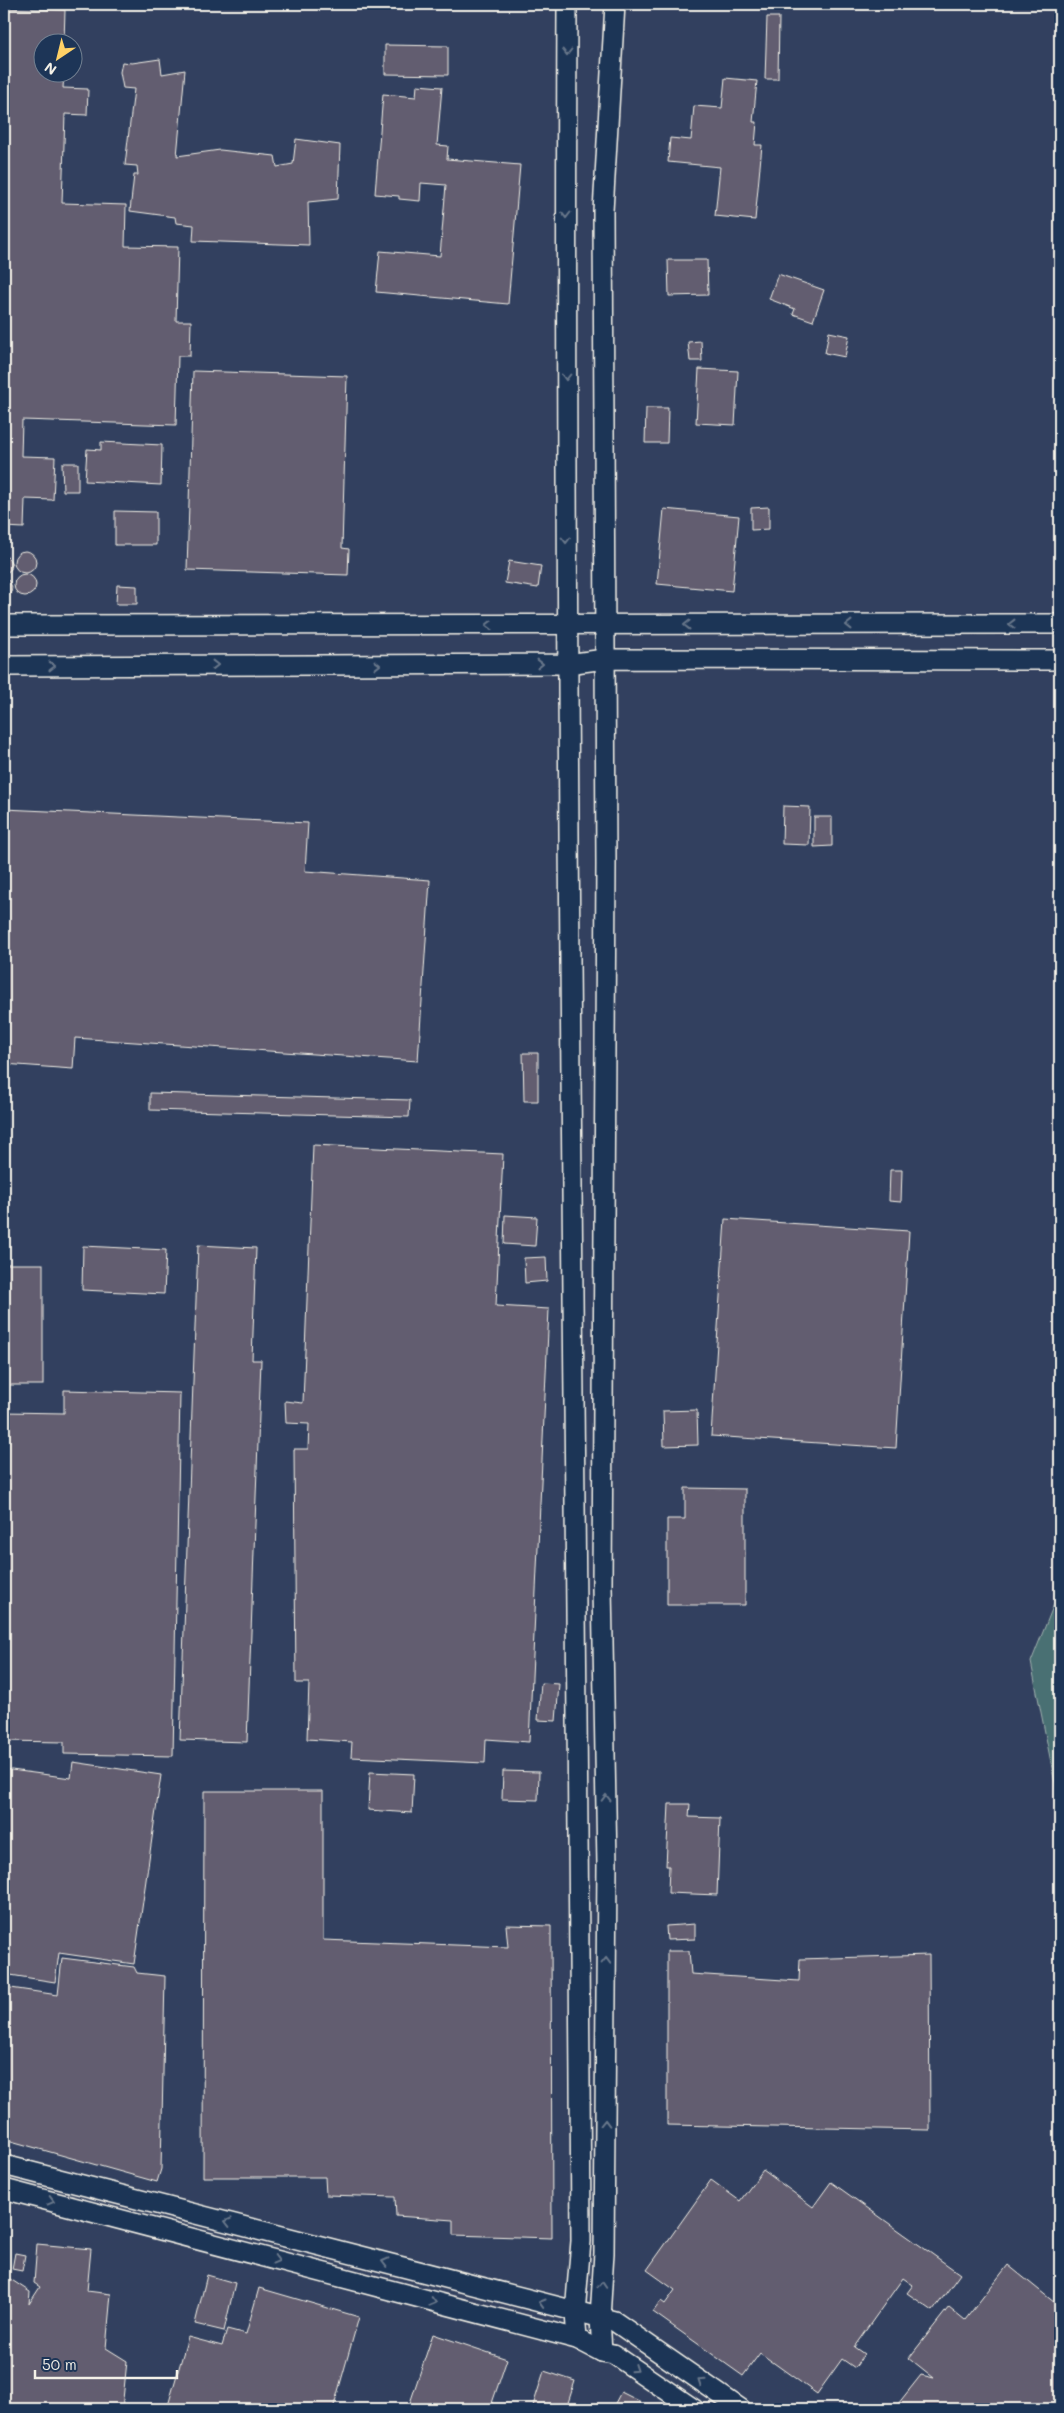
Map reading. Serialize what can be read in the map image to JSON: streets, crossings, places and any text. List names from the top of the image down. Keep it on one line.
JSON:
{"scale_bar":"50 m","north":"bottom left"}
